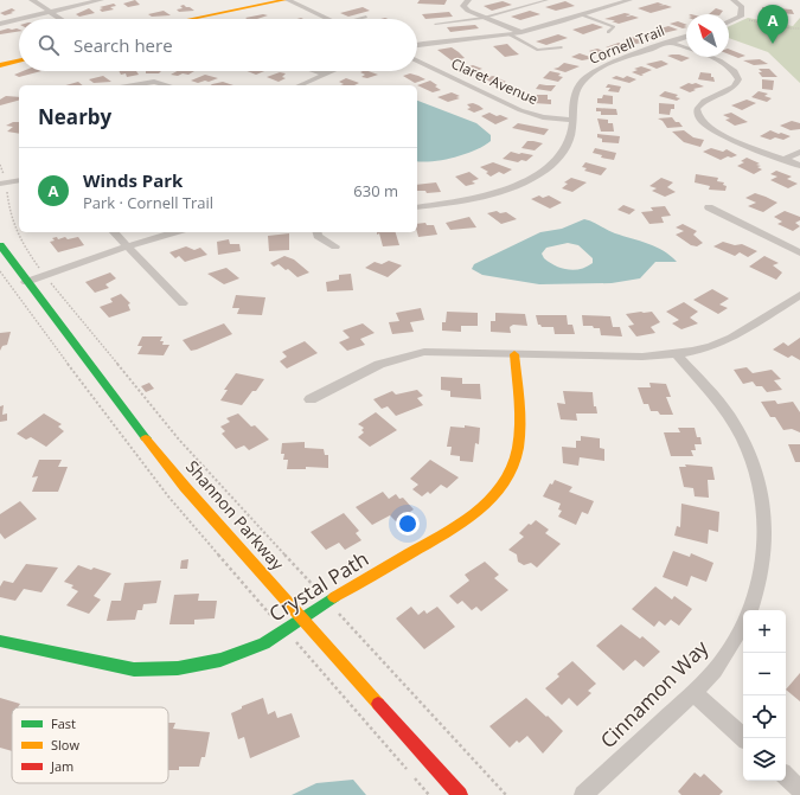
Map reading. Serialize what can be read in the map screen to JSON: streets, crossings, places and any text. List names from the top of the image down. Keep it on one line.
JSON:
{"streets":{"street":["Cornell Trail","Claret Avenue","Shannon Parkway","Crystal Path","Cinnamon Way"]},"crossings":[["Cornell Trail","Claret Avenue"],["Shannon Parkway","Crystal Path"]],"legend":["Fast","Slow","Jam"],"north":"top left","page":{"pins":"A","search":"Search here","heading":"Nearby","list":[{"mark":"A","name":"Winds Park","note":"Park · Cornell Trail","value":"630 m"}],"map_buttons":["+","−"]}}
